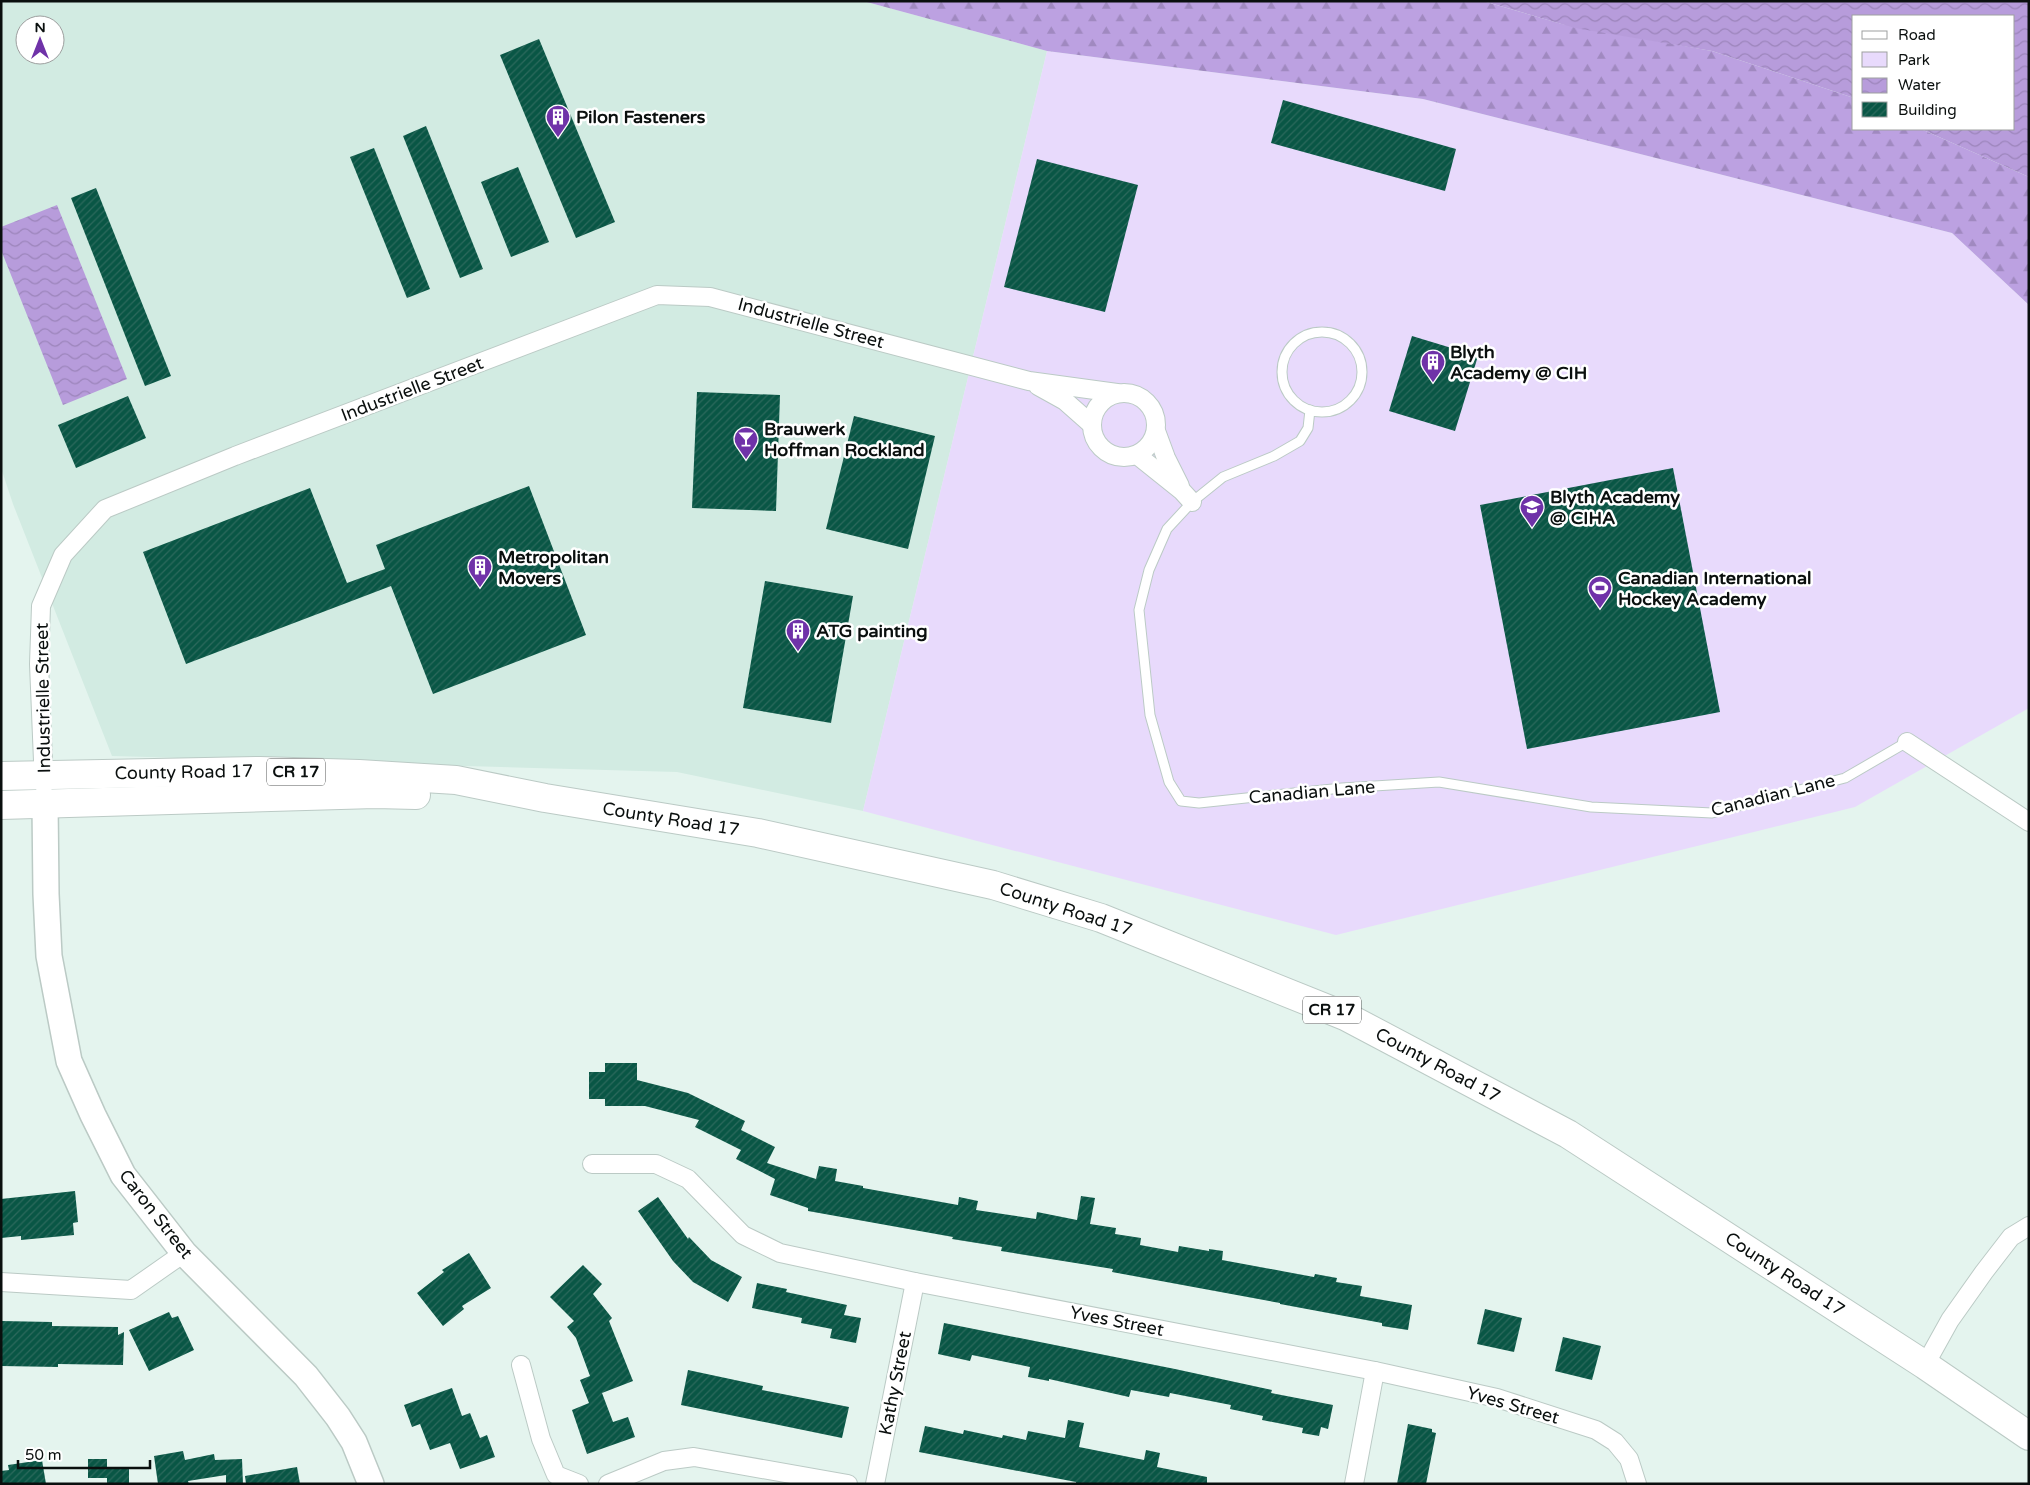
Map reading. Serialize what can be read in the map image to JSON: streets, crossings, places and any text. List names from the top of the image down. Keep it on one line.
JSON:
{"streets":{"main road":["County Road 17","CR 17"],"street":["Industrielle Street","Caron Street","Yves Street","Kathy Street"],"lane":["Canadian Lane"]},"crossings":[["Industrielle Street","County Road 17"],["Industrielle Street","Canadian Lane"],["Industrielle Street","Caron Street"],["County Road 17","Caron Street"],["Yves Street","Kathy Street"]],"places":{"building":["Pilon Fasteners","Blyth Academy @ CIH","Metropolitan Movers","ATG painting"],"bar":["Brauwerk Hoffman Rockland"],"school or university":["Blyth Academy @ CIHA"],"sports":["Canadian International Hockey Academy"]},"legend":["Road","Park","Water","Building"],"scale_bar":"50 m","north":"top"}
